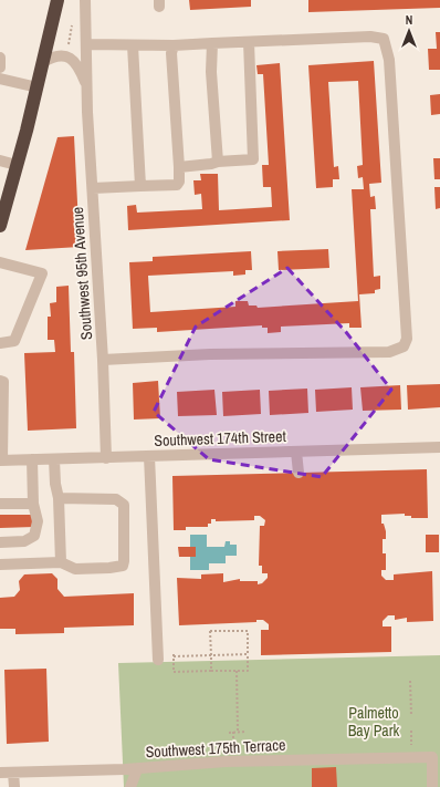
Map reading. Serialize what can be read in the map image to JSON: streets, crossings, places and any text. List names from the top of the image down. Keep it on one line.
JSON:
{"streets":{"street":["Southwest 95th Avenue","Southwest 174th Street","Southwest 175th Terrace"]},"crossings":[["Southwest 95th Avenue","Southwest 174th Street"]],"parks":["Palmetto Bay Park"],"north":"top"}
